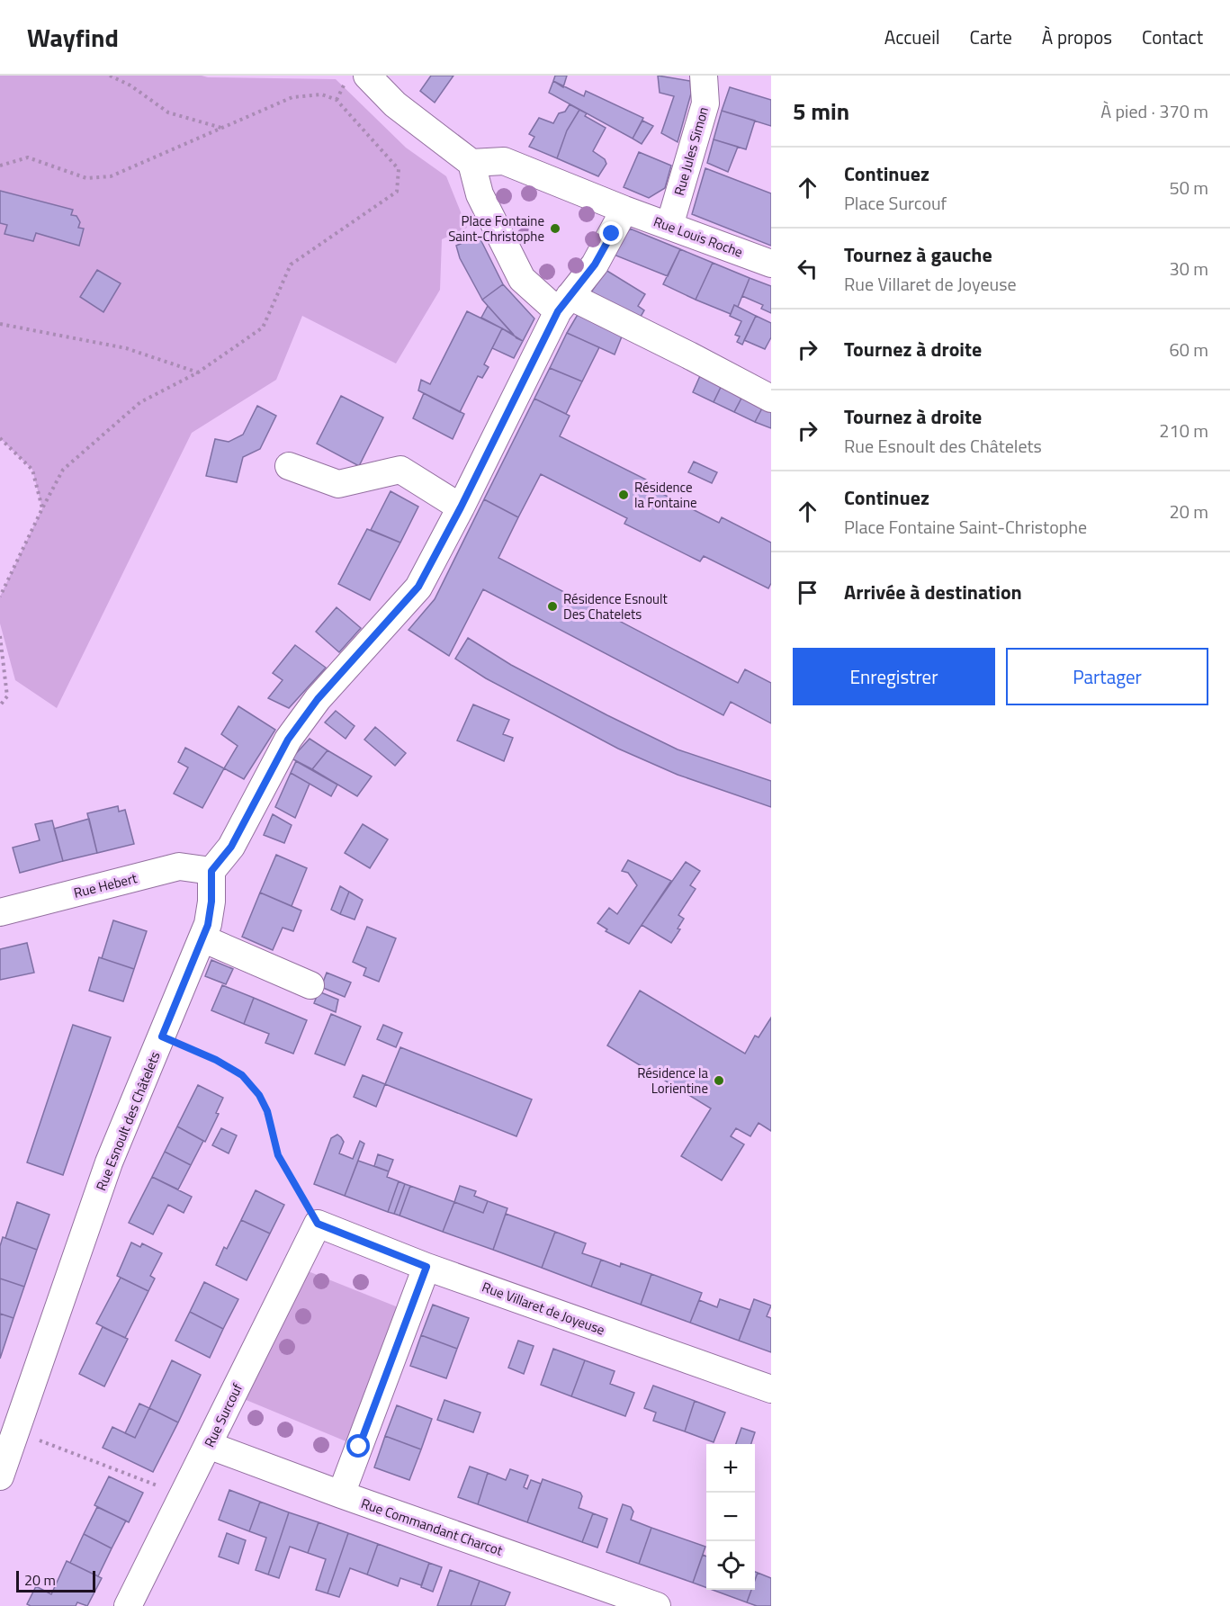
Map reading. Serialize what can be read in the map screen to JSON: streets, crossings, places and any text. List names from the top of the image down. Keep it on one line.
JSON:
{"streets":{"street":["Rue Jules Simon","Rue Louis Roche","Rue Hebert","Rue Esnoult des Châtelets","Rue Villaret de Joyeuse","Rue Surcouf","Rue Commandant Charcot"]},"crossings":[["Rue Jules Simon","Rue Louis Roche"],["Rue Hebert","Rue Esnoult des Châtelets"],["Rue Villaret de Joyeuse","Rue Surcouf"],["Rue Surcouf","Rue Commandant Charcot"]],"places":["Place Fontaine Saint-Christophe","Résidence la Fontaine","Résidence Esnoult Des Chatelets","Résidence la Lorientine"],"scale_bar":"20 m","page":{"header":"Wayfind","nav":["Accueil","Carte","À propos","Contact"],"heading":["5 min","À pied · 370 m"],"list":[["Continuez","Place Surcouf","50 m"],["Tournez à gauche","Rue Villaret de Joyeuse","30 m"],["Tournez à droite","60 m"],["Tournez à droite","Rue Esnoult des Châtelets","210 m"],["Continuez","Place Fontaine Saint-Christophe","20 m"],"Arrivée à destination"],"buttons":["Enregistrer","Partager"],"map_buttons":["+","−"],"scale":"20 m"}}
